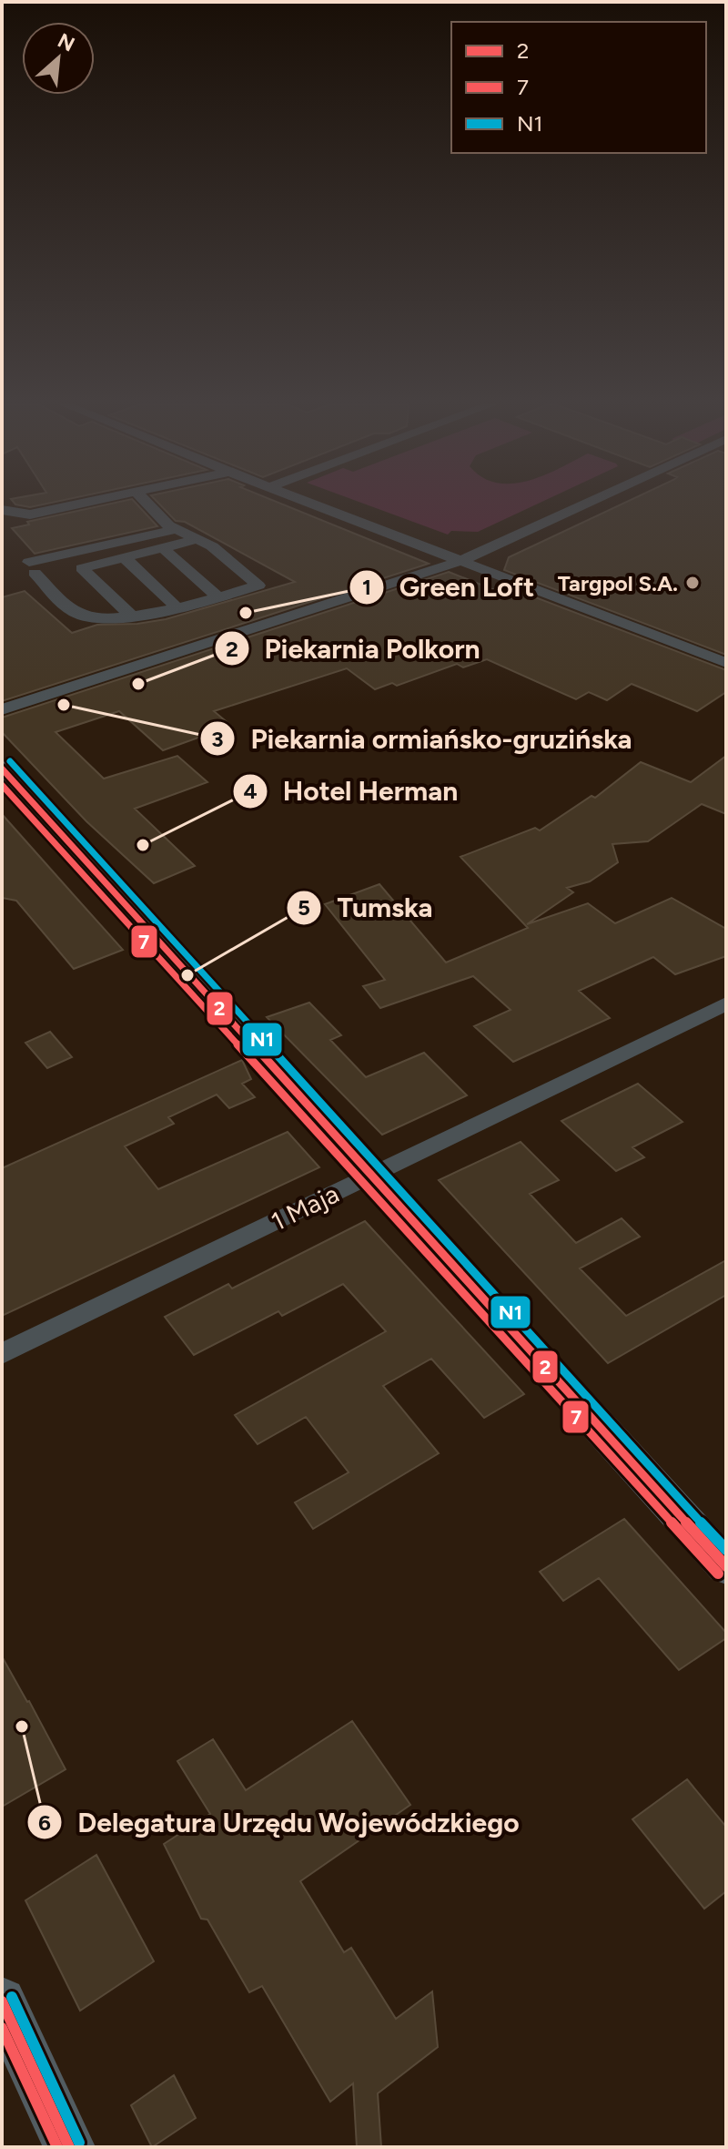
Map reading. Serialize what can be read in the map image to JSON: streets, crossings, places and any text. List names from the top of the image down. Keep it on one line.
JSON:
{"streets":{"street":["1 Maja"]},"places":["Targpol S.A.","Green Loft","Piekarnia Polkorn","Piekarnia ormiańsko-gruzińska","Hotel Herman","Tumska","Delegatura Urzędu Wojewódzkiego"],"lines":["transit line N1","transit line 2","transit line 7"],"legend":["2","7","N1"],"north":"top right"}
